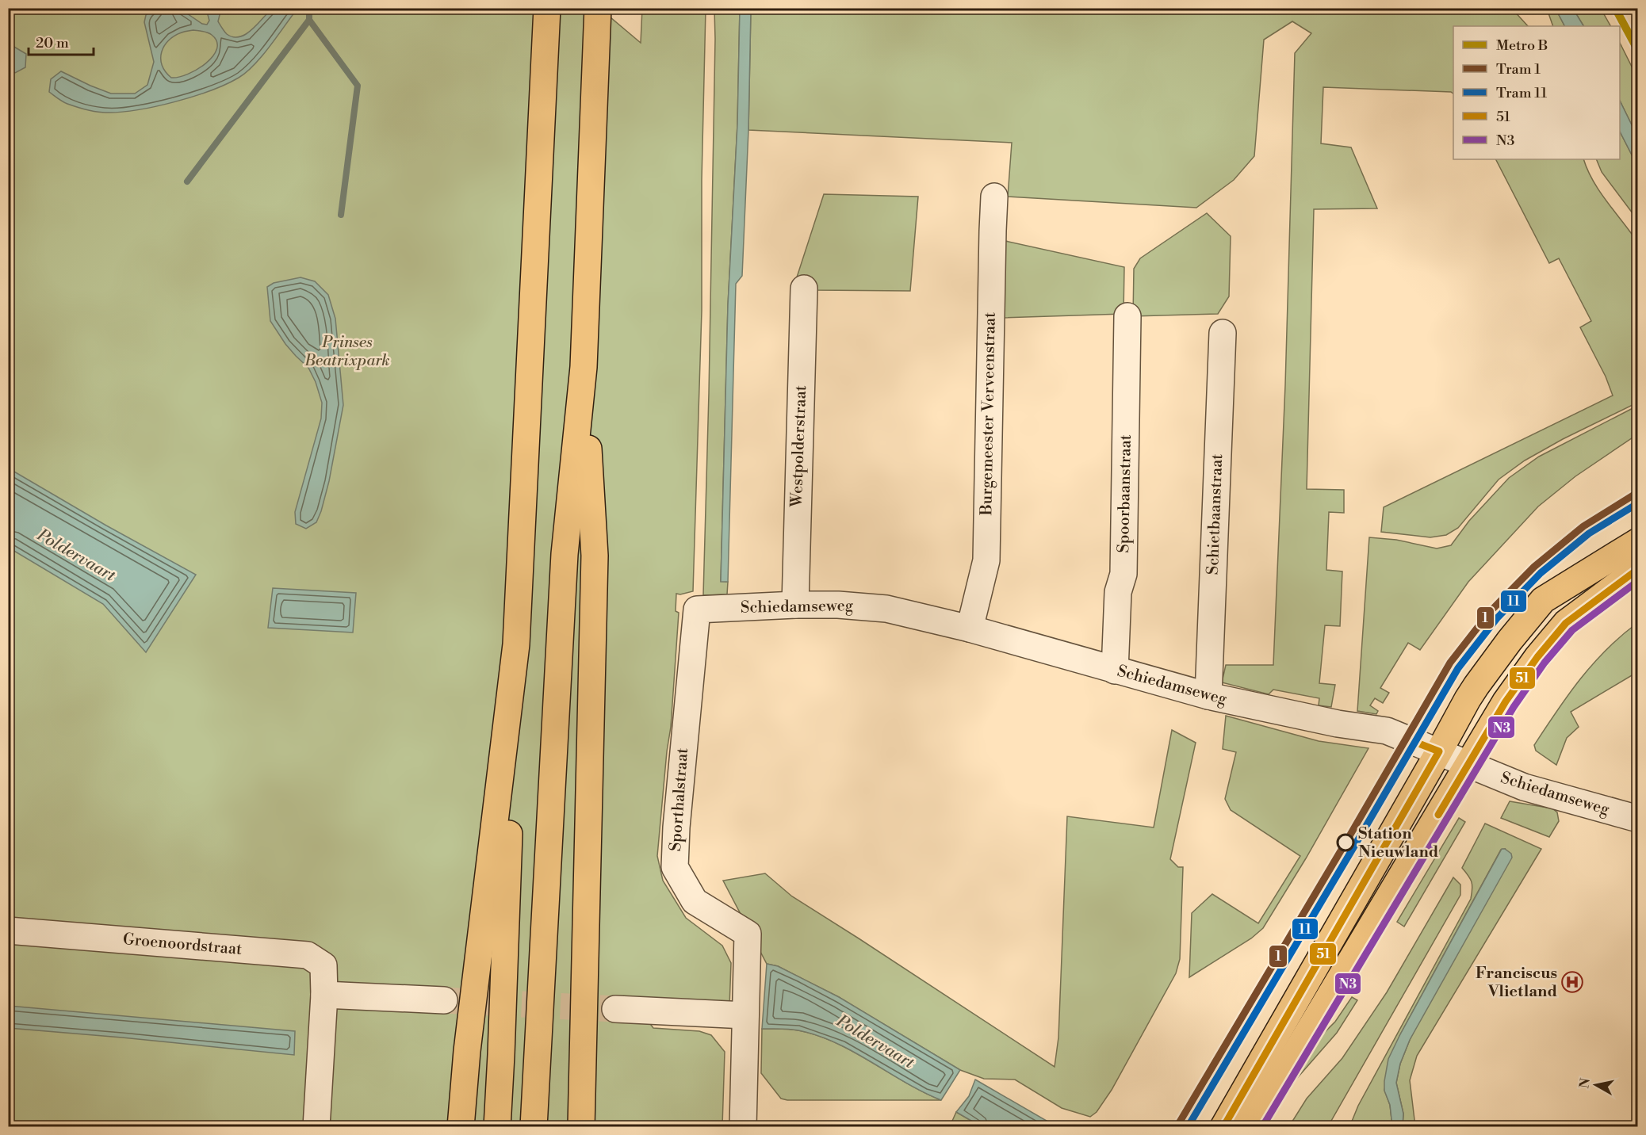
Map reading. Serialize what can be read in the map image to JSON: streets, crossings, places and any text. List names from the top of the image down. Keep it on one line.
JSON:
{"streets":{"street":["Burgemeester Verveenstraat","Westpolderstraat","Spoorbaanstraat","Schietbaanstraat","Schiedamseweg","Sporthalstraat","Groenoordstraat"]},"crossings":[["Burgemeester Verveenstraat","Schiedamseweg"],["Westpolderstraat","Schiedamseweg"],["Spoorbaanstraat","Schiedamseweg"],["Schietbaanstraat","Schiedamseweg"],["Schiedamseweg","Sporthalstraat"]],"water":["Poldervaart"],"parks":["Prinses Beatrixpark"],"places":{"other":["Station Nieuwland"],"hospital":["Franciscus Vlietland"]},"lines":["metro line B","tram line 1","transit line 51","tram line 11","transit line N3"],"legend":["Metro B","Tram 1","Tram 11","51","N3"],"scale_bar":"20 m","north":"left"}
